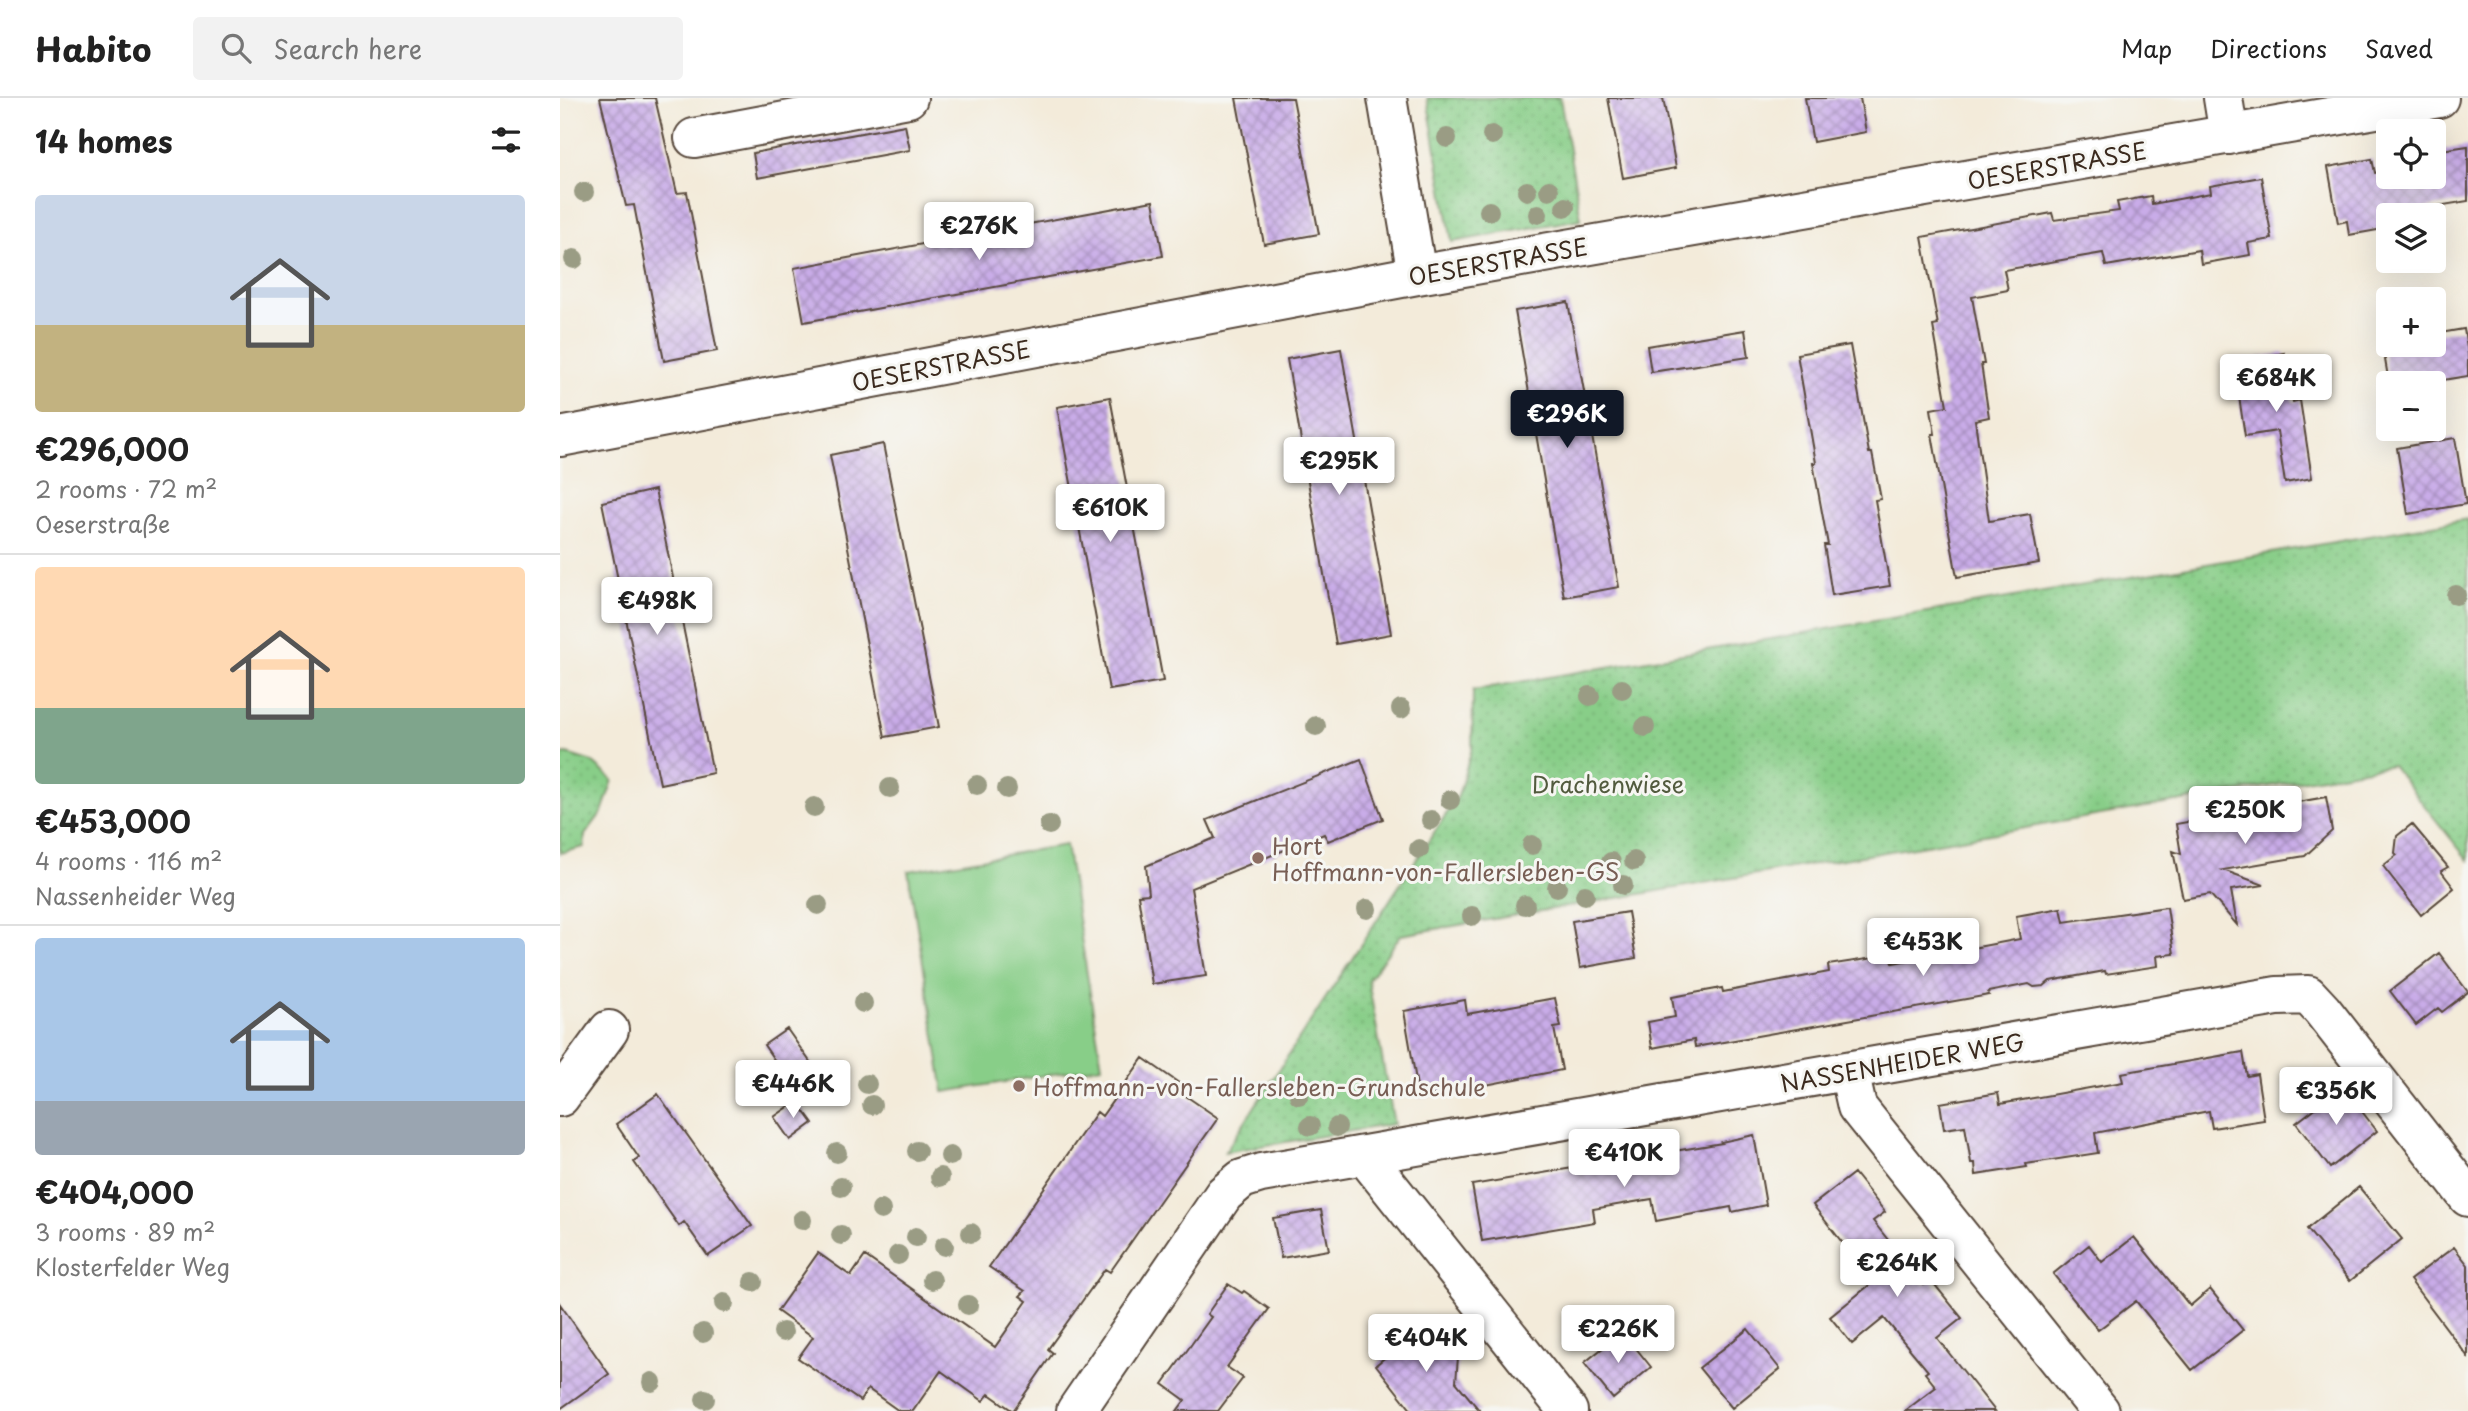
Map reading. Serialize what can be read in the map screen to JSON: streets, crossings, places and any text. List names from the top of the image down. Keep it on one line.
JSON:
{"streets":{"street":["OESERSTRASSE","NASSENHEIDER WEG"]},"parks":["Drachenwiese"],"places":["Hort Hoffmann-von-Fallersleben-GS","Hoffmann-von-Fallersleben-Grundschule"],"page":{"header":"Habito","search":"Search here","nav":["Map","Directions","Saved"],"heading":"14 homes","map_buttons":["+","−"],"list":[{"name":"€296,000","note":"2 rooms · 72 m² · Oeserstraße"},{"name":"€453,000","note":"4 rooms · 116 m² · Nassenheider Weg"},{"name":"€404,000","note":"3 rooms · 89 m² · Klosterfelder Weg"}],"price":["€276K","€684K","€296K","€295K","€610K","€498K","€250K","€453K","€446K","€356K","€410K","€264K","€226K","€404K"]}}
